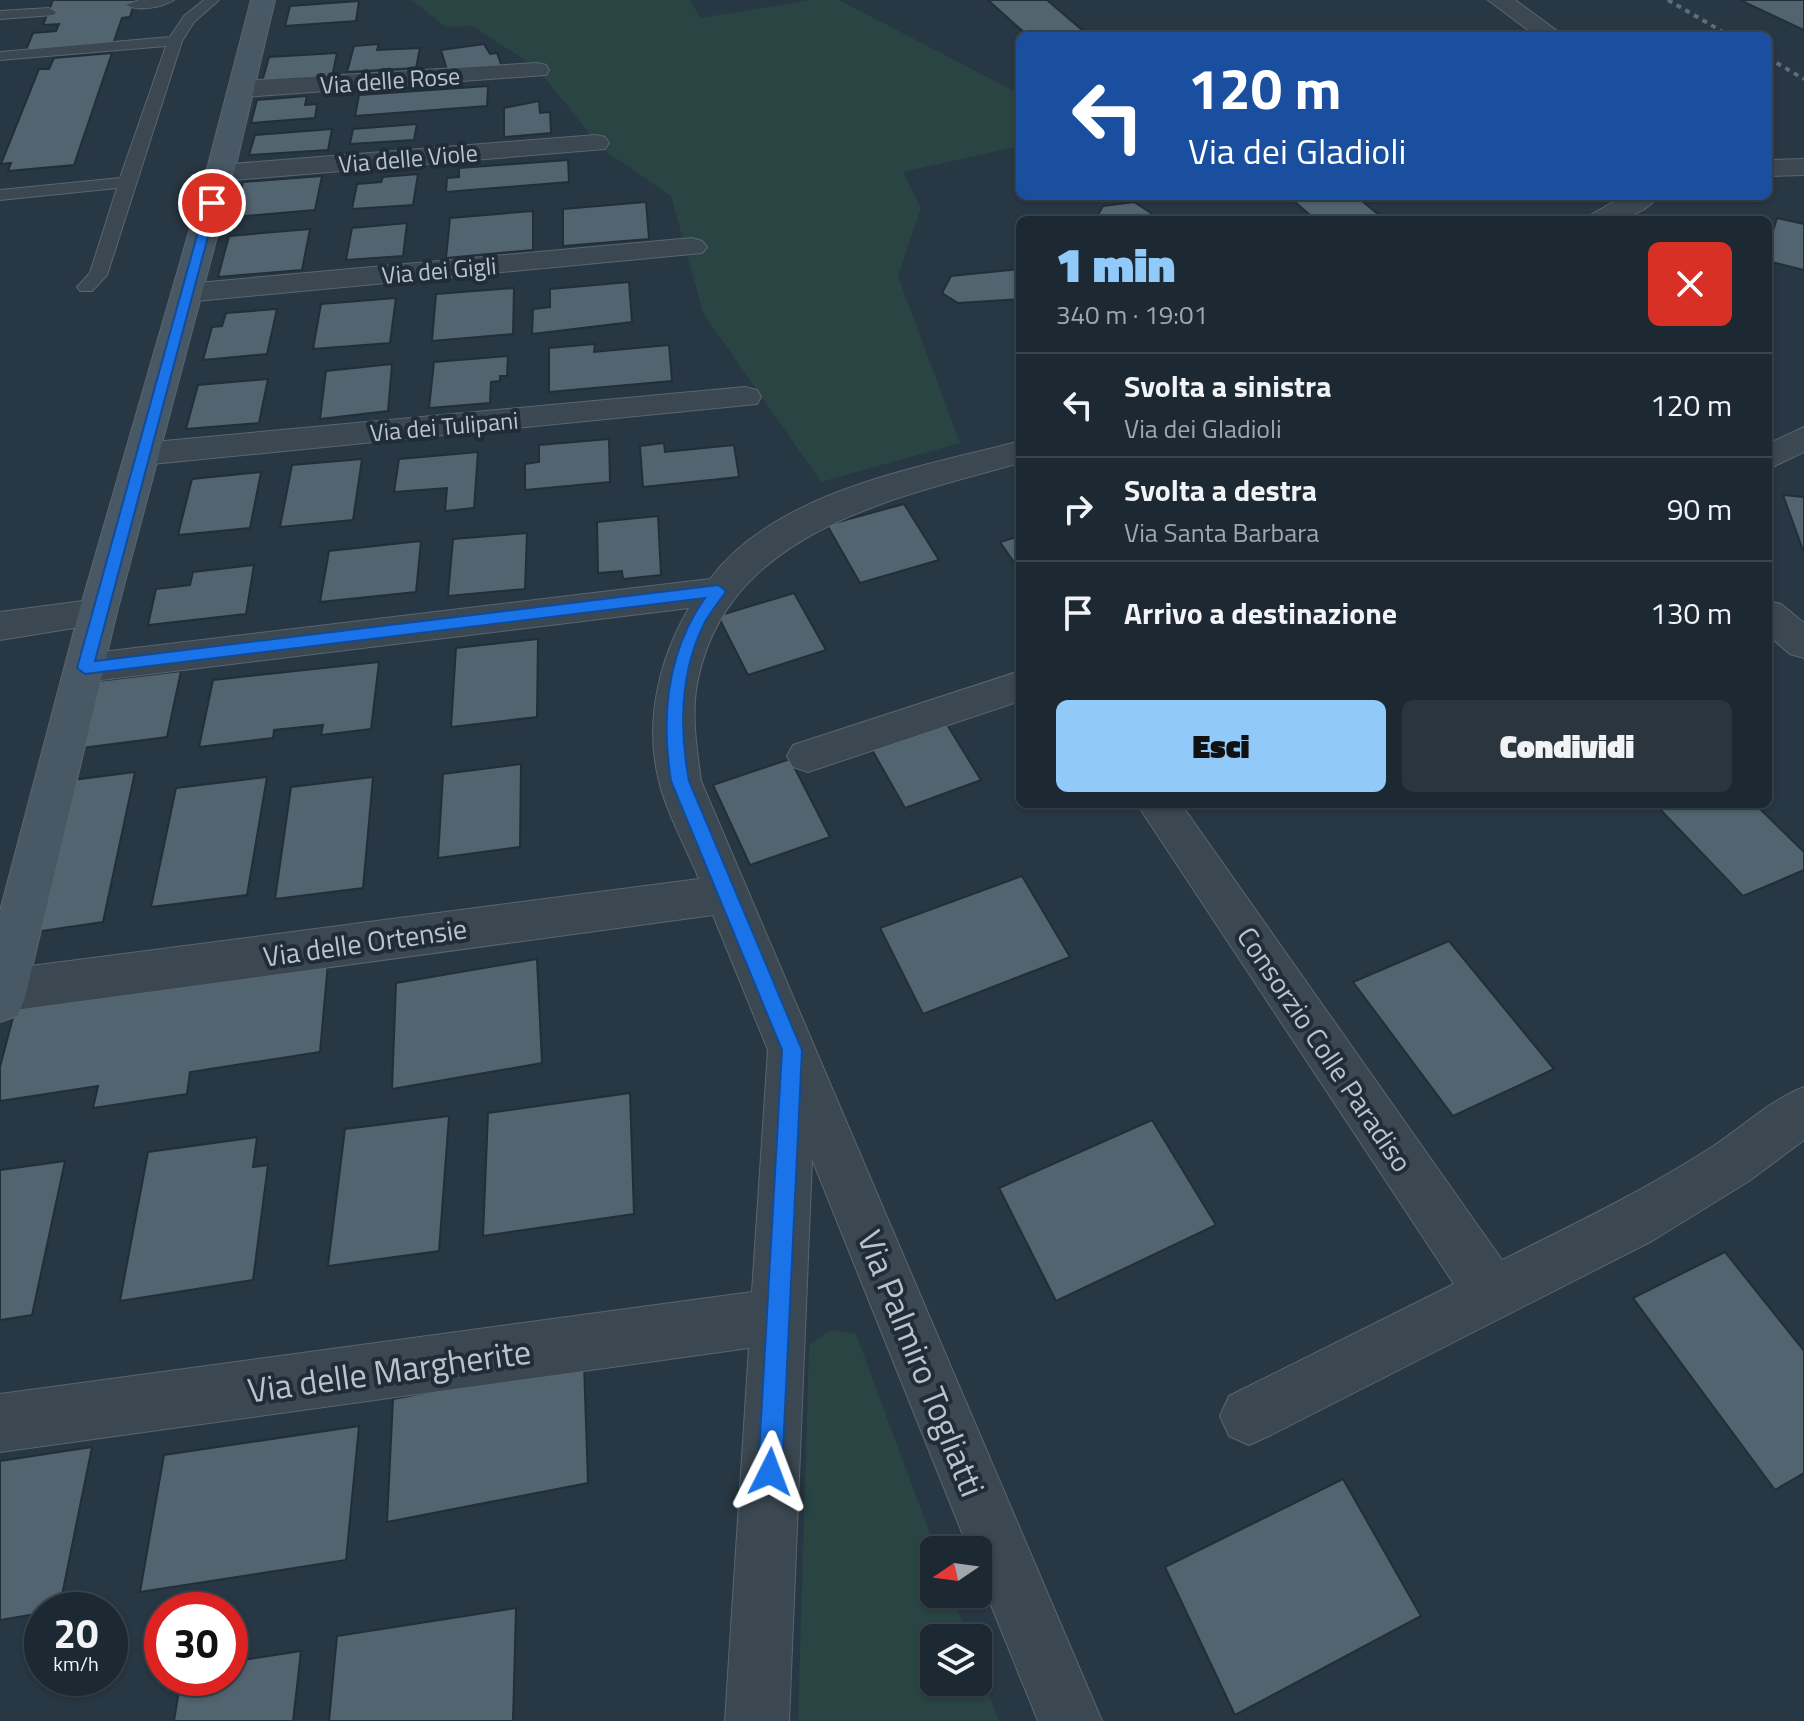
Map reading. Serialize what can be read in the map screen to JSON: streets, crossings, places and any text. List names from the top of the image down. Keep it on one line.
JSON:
{"streets":{"street":["Via delle Rose","Via delle Viole","Via dei Gigli","Via dei Tulipani","Via delle Ortensie","Consorzio Colle Paradiso","Via Palmiro Togliatti","Via delle Margherite"]},"crossings":[["Via delle Ortensie","Via Palmiro Togliatti"]],"north":"left","page":{"turn":["120 m","Via dei Gladioli"],"heading":["1 min","340 m · 19:01"],"list":[{"name":"Svolta a sinistra","note":"Via dei Gladioli","value":"120 m"},{"name":"Svolta a destra","note":"Via Santa Barbara","value":"90 m"},{"name":"Arrivo a destinazione","value":"130 m"}],"buttons":["Esci","Condividi"],"speed":"20 km/h","limit":"30"}}
